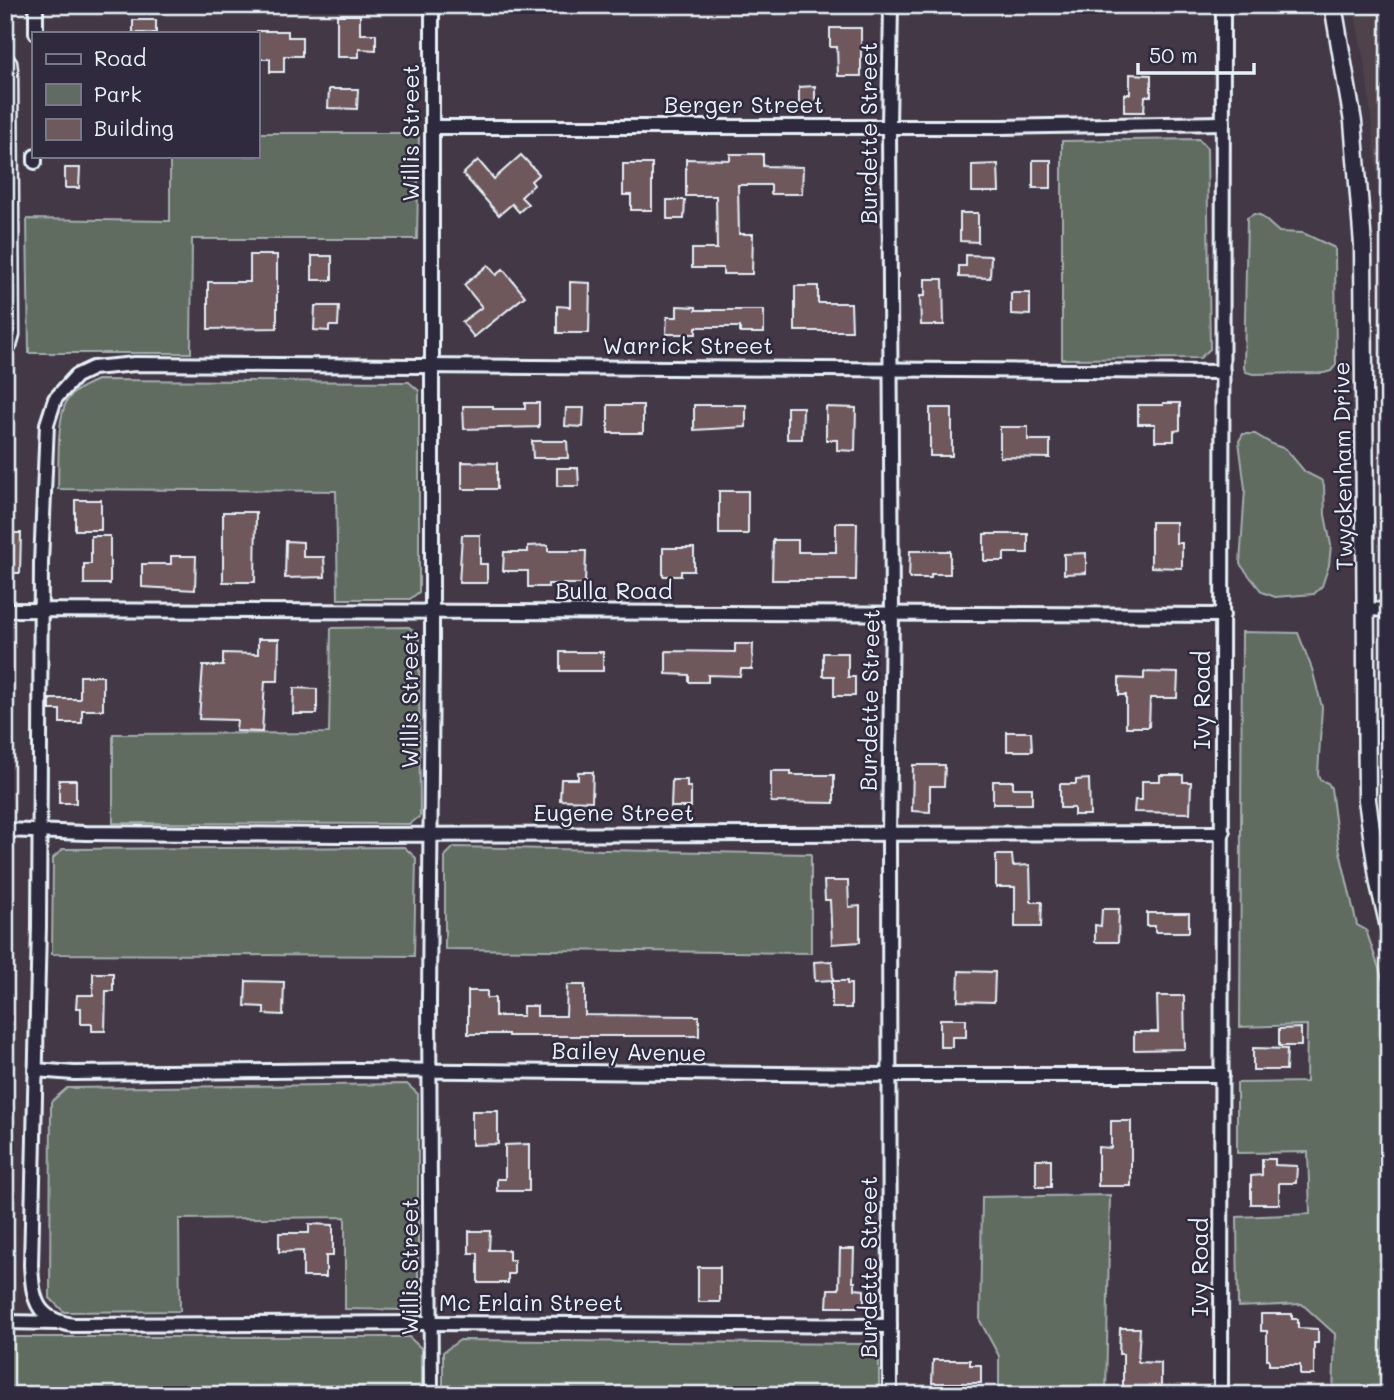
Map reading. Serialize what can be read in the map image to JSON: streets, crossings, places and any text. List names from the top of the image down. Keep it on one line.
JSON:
{"streets":{"street":["Berger Street","Willis Street","Burdette Street","Warrick Street","Twyckenham Drive","Bulla Road","Ivy Road","Eugene Street","Bailey Avenue","Mc Erlain Street"]},"crossings":[["Berger Street","Willis Street"],["Berger Street","Burdette Street"],["Berger Street","Ivy Road"],["Willis Street","Warrick Street"],["Willis Street","Bulla Road"],["Willis Street","Eugene Street"],["Willis Street","Bailey Avenue"],["Willis Street","Mc Erlain Street"],["Burdette Street","Warrick Street"],["Burdette Street","Bulla Road"],["Burdette Street","Eugene Street"],["Burdette Street","Bailey Avenue"],["Burdette Street","Mc Erlain Street"],["Warrick Street","Bulla Road"],["Warrick Street","Ivy Road"],["Warrick Street","Eugene Street"],["Warrick Street","Bailey Avenue"],["Warrick Street","Mc Erlain Street"],["Bulla Road","Ivy Road"],["Ivy Road","Eugene Street"],["Ivy Road","Bailey Avenue"]],"legend":["Road","Park","Building"],"scale_bar":"50 m"}
